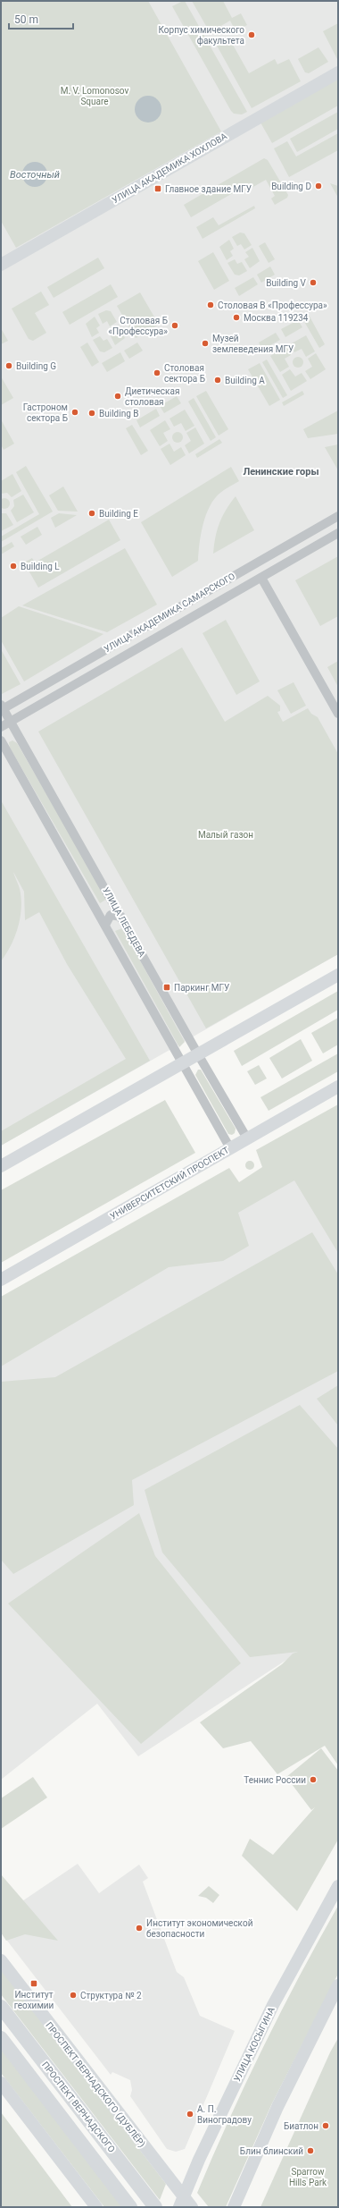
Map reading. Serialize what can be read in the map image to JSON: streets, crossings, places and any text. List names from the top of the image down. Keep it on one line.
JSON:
{"streets":{"main road":["УЛИЦА АКАДЕМИКА ХОХЛОВА","УНИВЕРСИТЕТСКИЙ ПРОСПЕКТ","УЛИЦА КОСЫГИНА","ПРОСПЕКТ ВЕРНАДСКОГО (ДУБЛЁР)","ПРОСПЕКТ ВЕРНАДСКОГО"],"street":["УЛИЦА АКАДЕМИКА САМАРСКОГО","УЛИЦА ЛЕБЕДЕВА"]},"crossings":[["УЛИЦА АКАДЕМИКА САМАРСКОГО","УЛИЦА ЛЕБЕДЕВА"],["УЛИЦА ЛЕБЕДЕВА","УНИВЕРСИТЕТСКИЙ ПРОСПЕКТ"],["УЛИЦА КОСЫГИНА","ПРОСПЕКТ ВЕРНАДСКОГО (ДУБЛЁР)"]],"districts":["Ленинские горы"],"water":["Восточный"],"parks":["M. V. Lomonosov Square","Малый газон","Sparrow Hills Park"],"places":{"other":["Корпус химического факультета","Building D","Building V","Столовая В «Профессура»","Москва 119234","Столовая Б «Профессура»","Музей землеведения МГУ","Building G","Столовая сектора Б","Building A","Диетическая столовая","Гастроном сектора Б","Building B","Building E","Building L","Теннис России","Институт экономической безопасности","Структура № 2","А. П. Виноградову","Биатлон","Блин блинский"],"transit":["Главное здание МГУ","Паркинг МГУ","Институт геохимии"]},"scale_bar":"50 m"}
